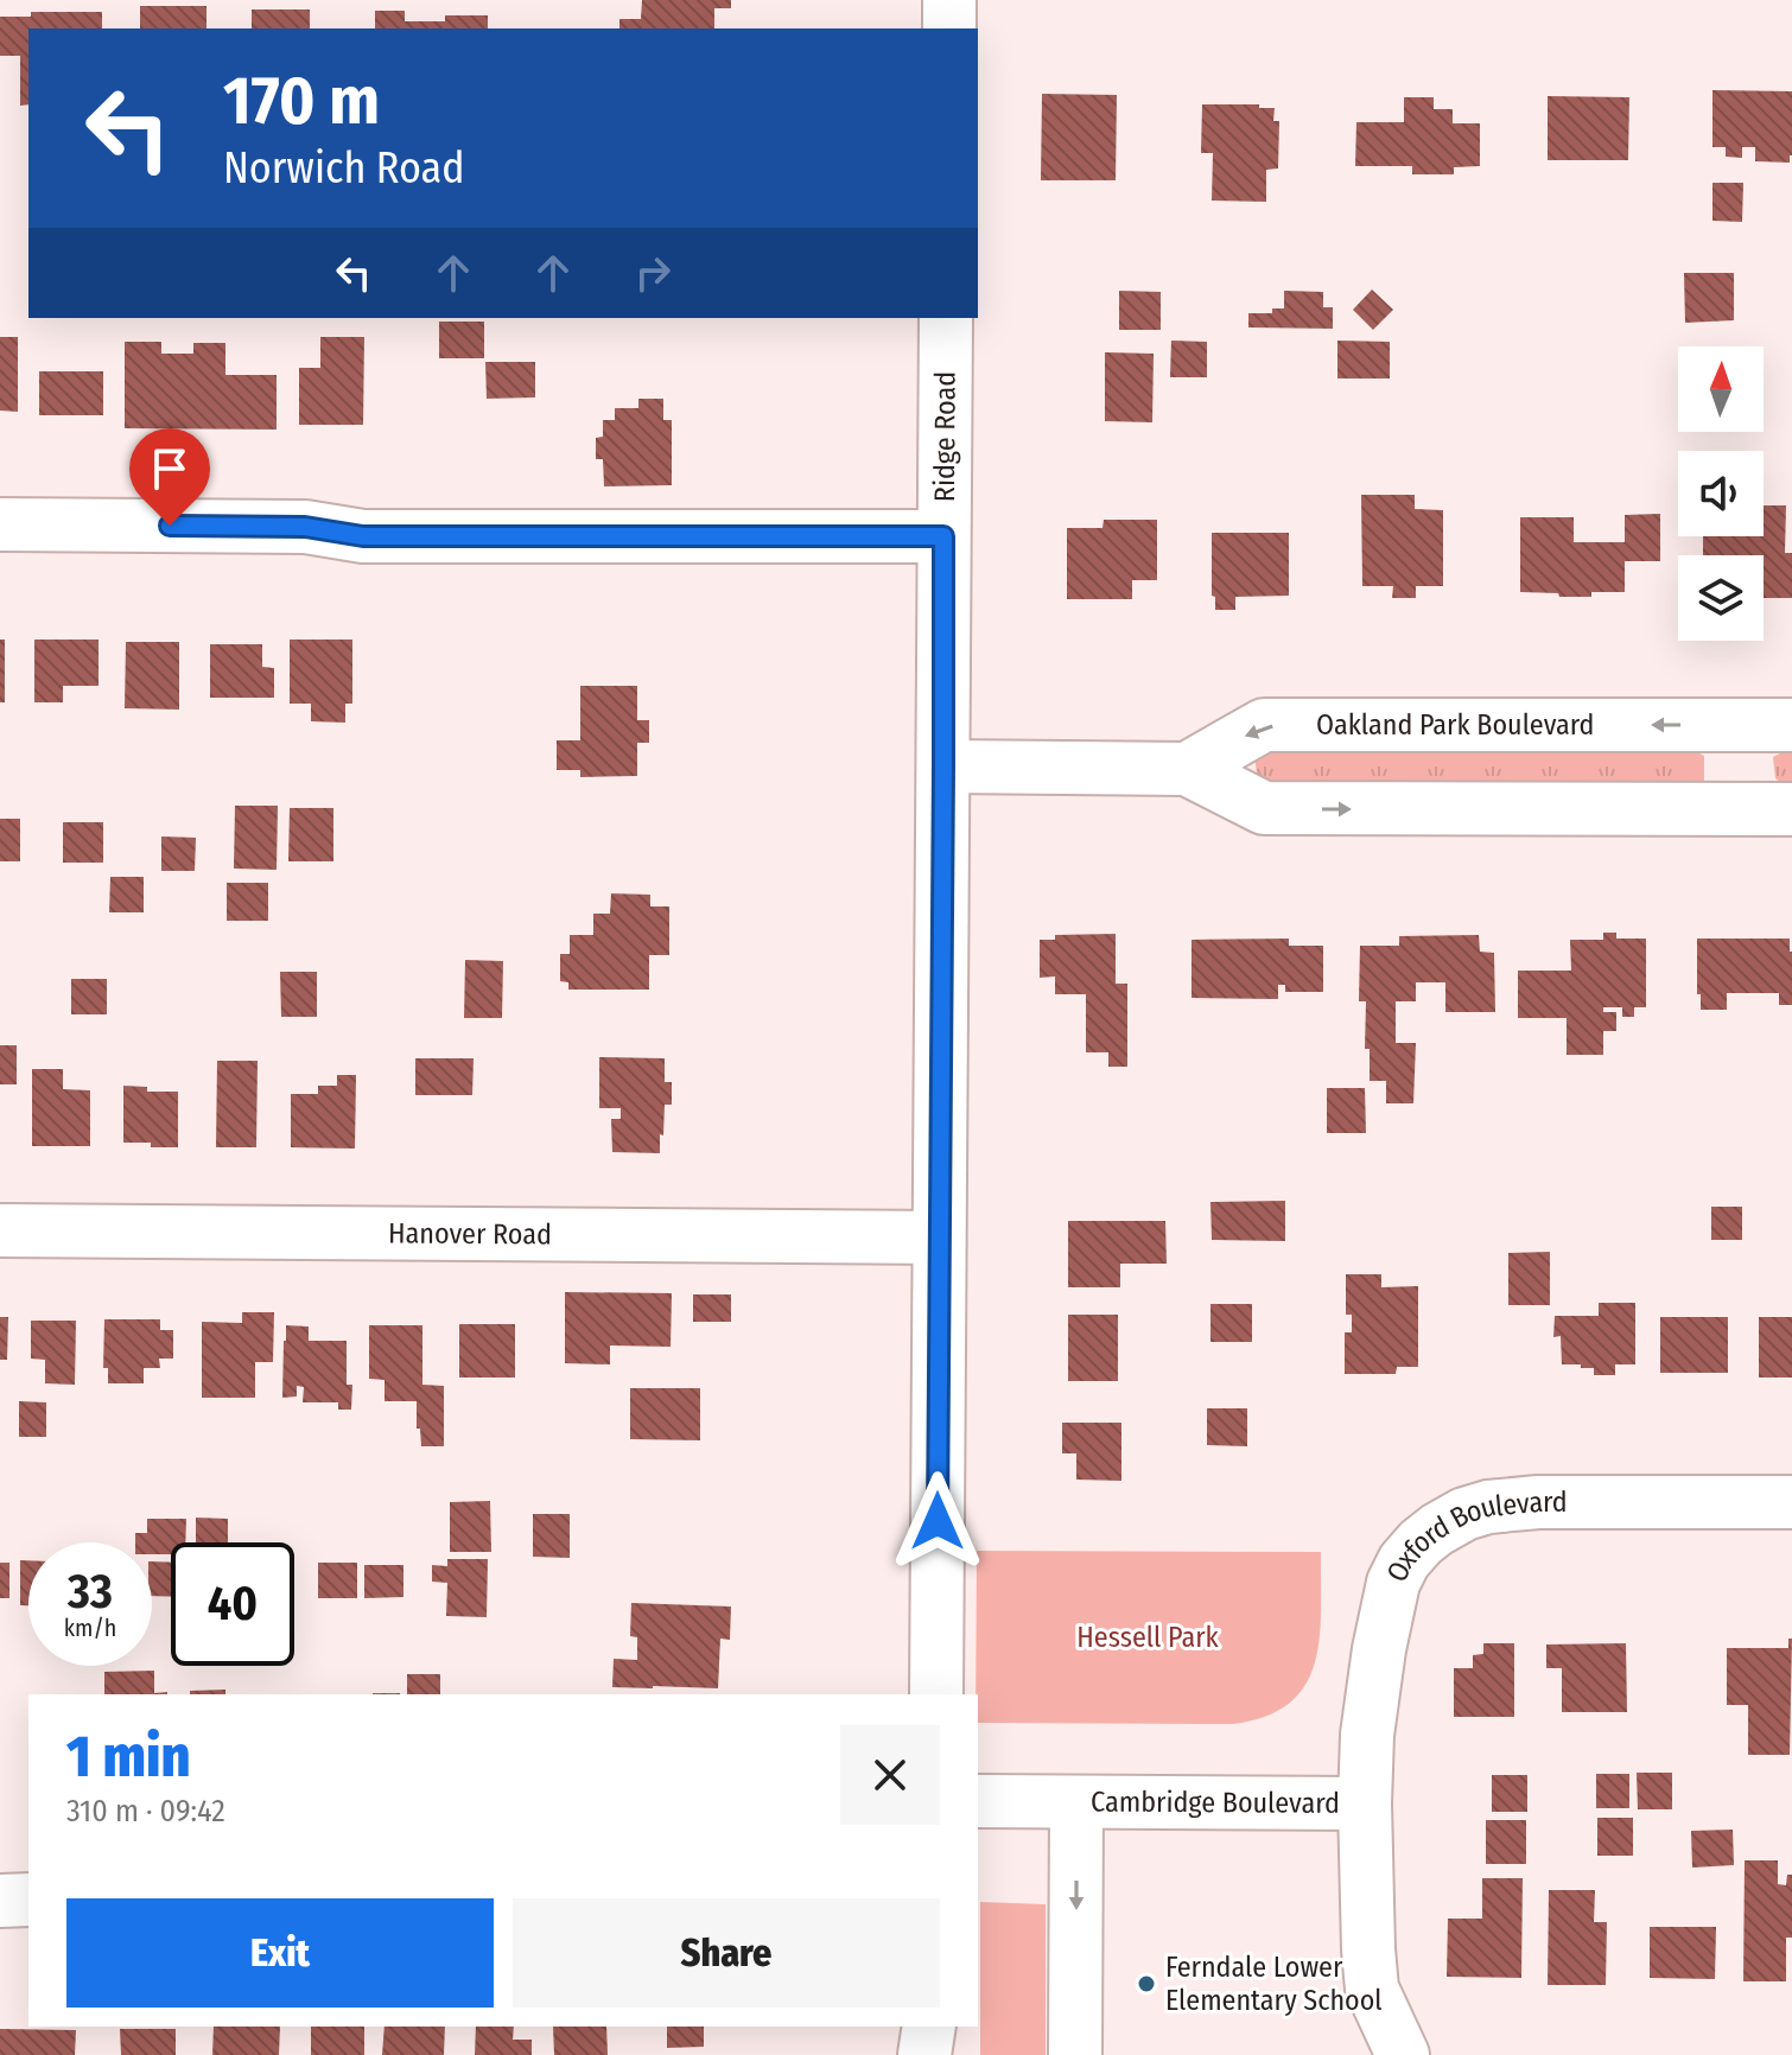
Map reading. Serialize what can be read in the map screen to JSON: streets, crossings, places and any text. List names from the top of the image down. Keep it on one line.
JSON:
{"streets":{"street":["Ridge Road","Oakland Park Boulevard","Hanover Road","Oxford Boulevard","Cambridge Boulevard"]},"crossings":[["Ridge Road","Hanover Road"],["Oxford Boulevard","Cambridge Boulevard"]],"parks":["Hessell Park"],"places":["Ferndale Lower Elementary School"],"north":"top","page":{"turn":["170 m","Norwich Road"],"speed":"33 km/h","limit":"40","heading":["1 min","310 m · 09:42"],"buttons":["Exit","Share"]}}
